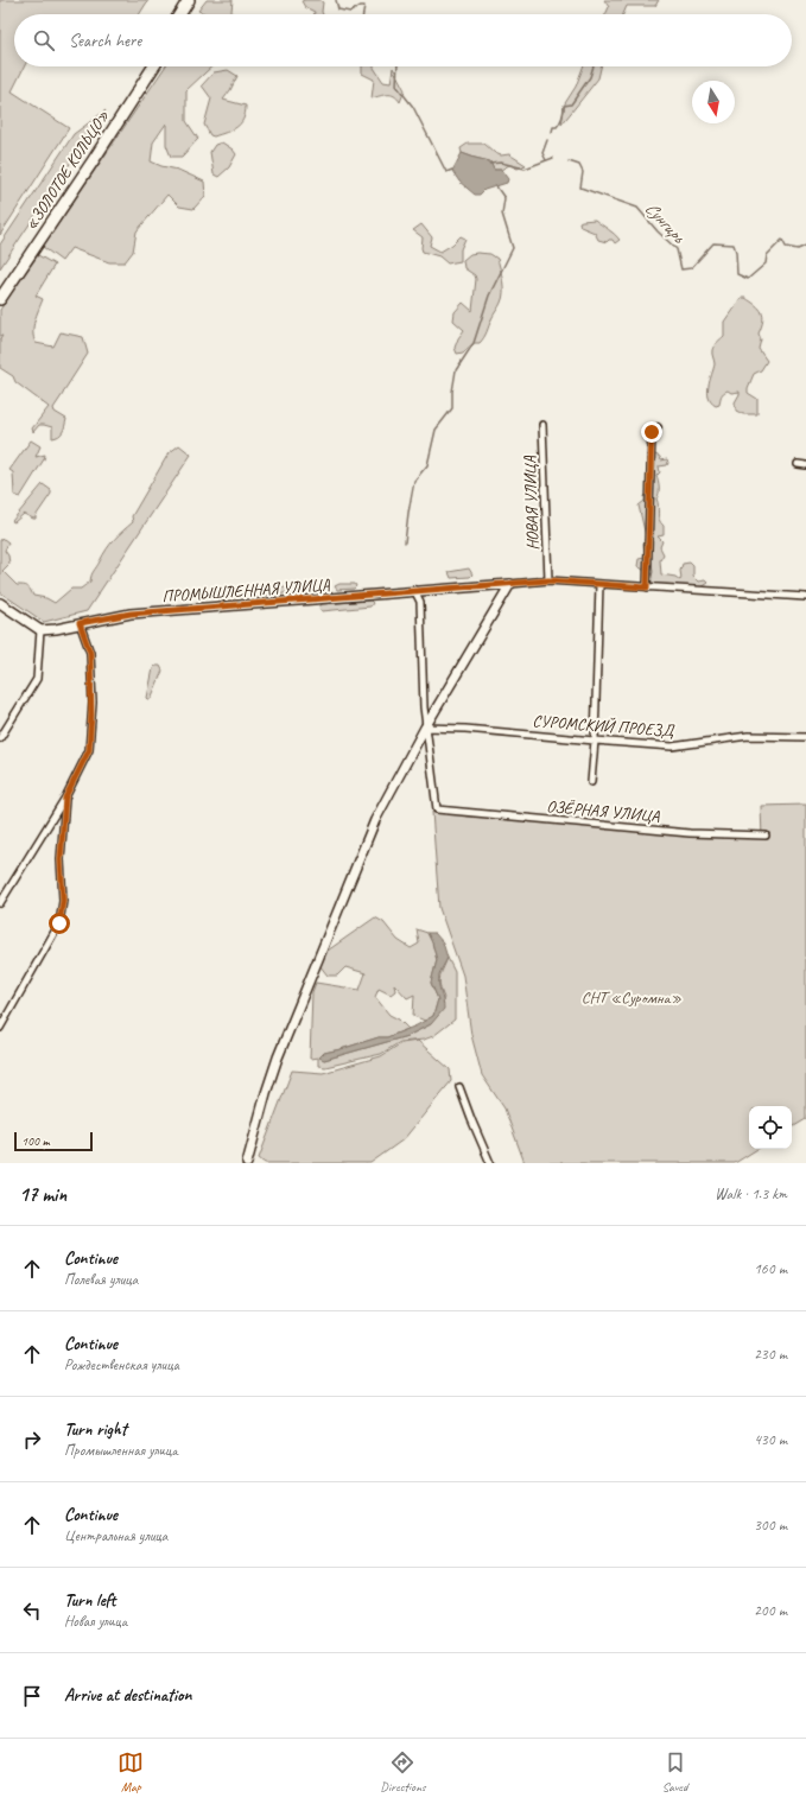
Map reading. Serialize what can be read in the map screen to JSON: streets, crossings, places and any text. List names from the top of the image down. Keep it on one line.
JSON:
{"streets":{"highway":["«ЗОЛОТОЕ КОЛЬЦО»"],"street":["НОВАЯ УЛИЦА","ПРОМЫШЛЕННАЯ УЛИЦА","СУРОМСКИЙ ПРОЕЗД","ОЗЁРНАЯ УЛИЦА"]},"crossings":[["СУРОМСКИЙ ПРОЕЗД","ОЗЁРНАЯ УЛИЦА"]],"water":["Сунгирь"],"parks":["СНТ «Суромна»"],"scale_bar":"100 m","north":"bottom","page":{"search":"Search here","scale":"100 m","heading":["17 min","Walk · 1.3 km"],"list":[["Continue","Полевая улица","160 m"],["Continue","Рождественская улица","230 m"],["Turn right","Промышленная улица","430 m"],["Continue","Центральная улица","300 m"],["Turn left","Новая улица","200 m"],"Arrive at destination"],"nav":["Map","Directions","Saved"]}}
